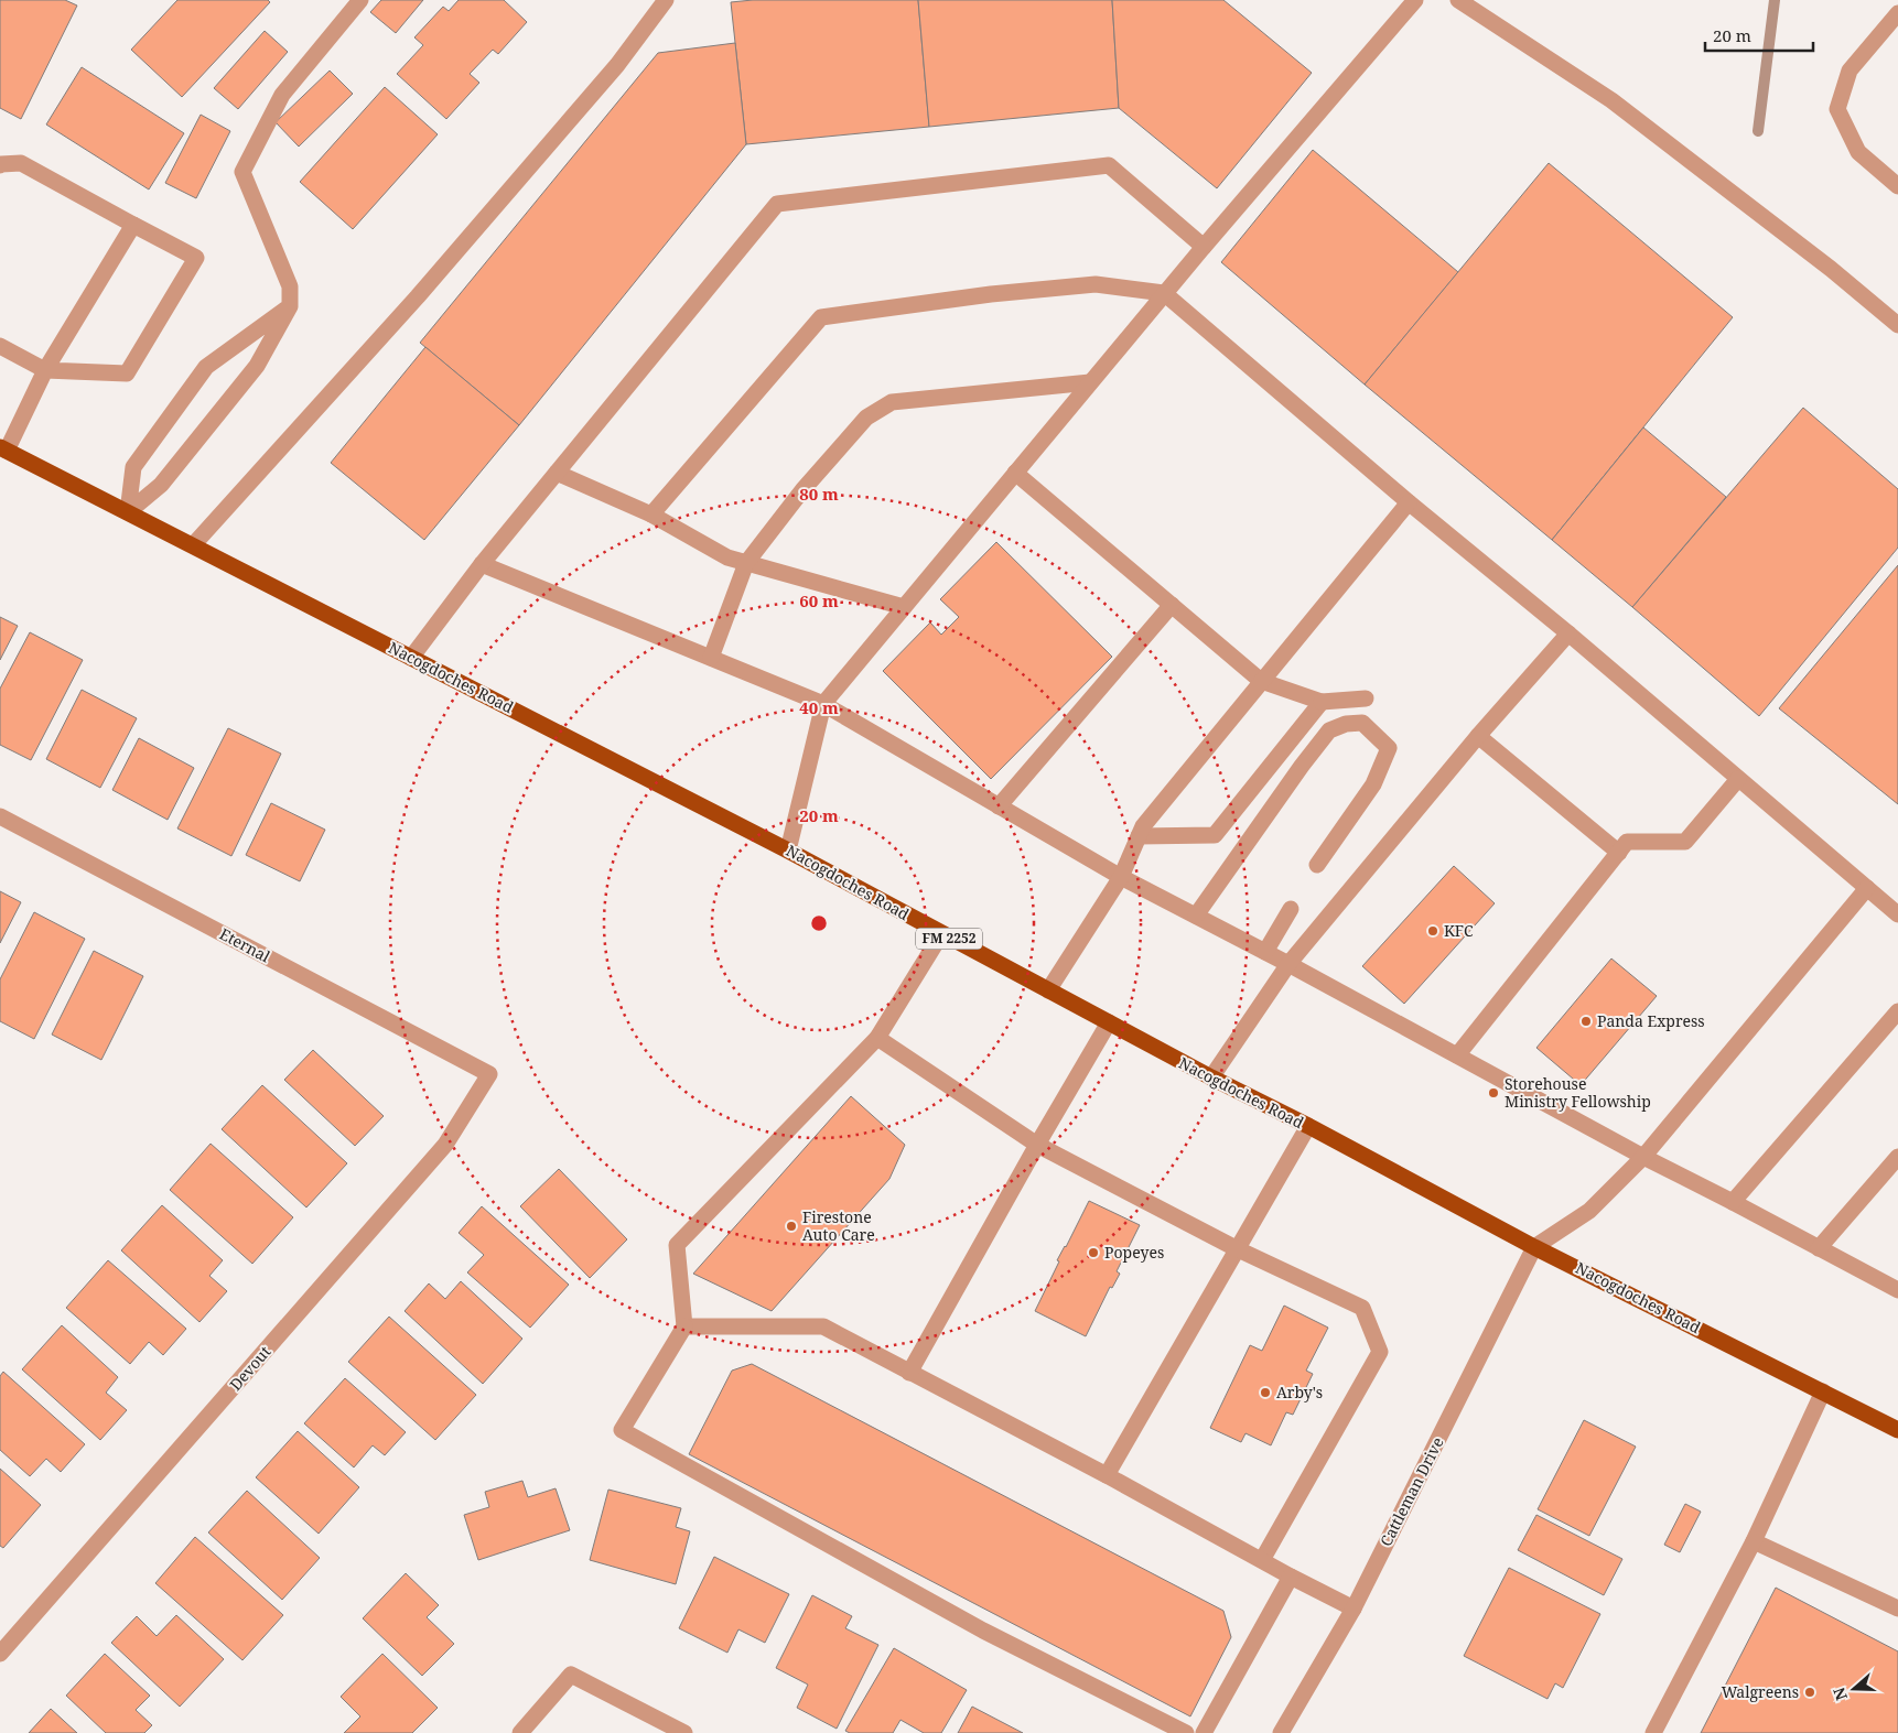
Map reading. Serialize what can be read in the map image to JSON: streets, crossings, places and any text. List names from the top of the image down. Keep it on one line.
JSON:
{"streets":{"main road":["Nacogdoches Road","FM 2252"],"street":["Eternal","Devout","Cattleman Drive"]},"crossings":[["Nacogdoches Road","Cattleman Drive"],["Eternal","Devout"]],"places":["KFC","Panda Express","Storehouse Ministry Fellowship","Firestone Auto Care","Popeyes","Arby's","Walgreens"],"scale_bar":"20 m","north":"left","rings":["80 m","60 m","40 m","20 m"]}
